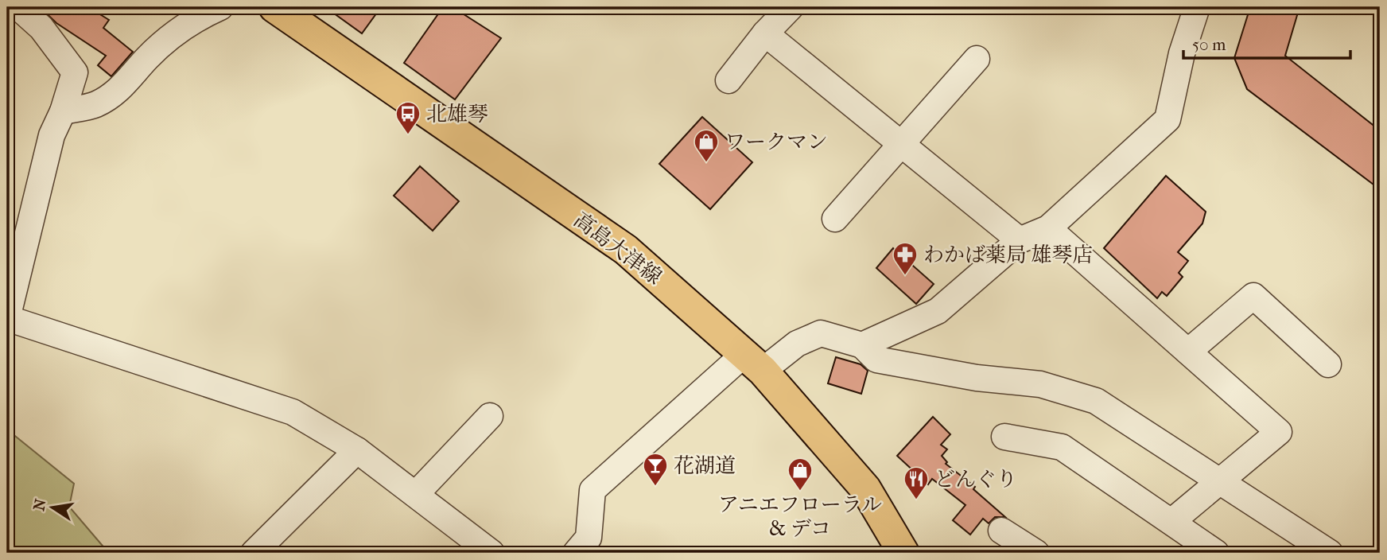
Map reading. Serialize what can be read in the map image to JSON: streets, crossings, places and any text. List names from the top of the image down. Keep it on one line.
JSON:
{"streets":{"main road":["高島大津線"]},"places":{"bus stop":["北雄琴"],"shop":["ワークマン","アニエフローラル & デコ"],"pharmacy":["わかば薬局 雄琴店"],"bar":["花湖道"],"restaurant":["どんぐり"]},"scale_bar":"50 m","north":"left"}
